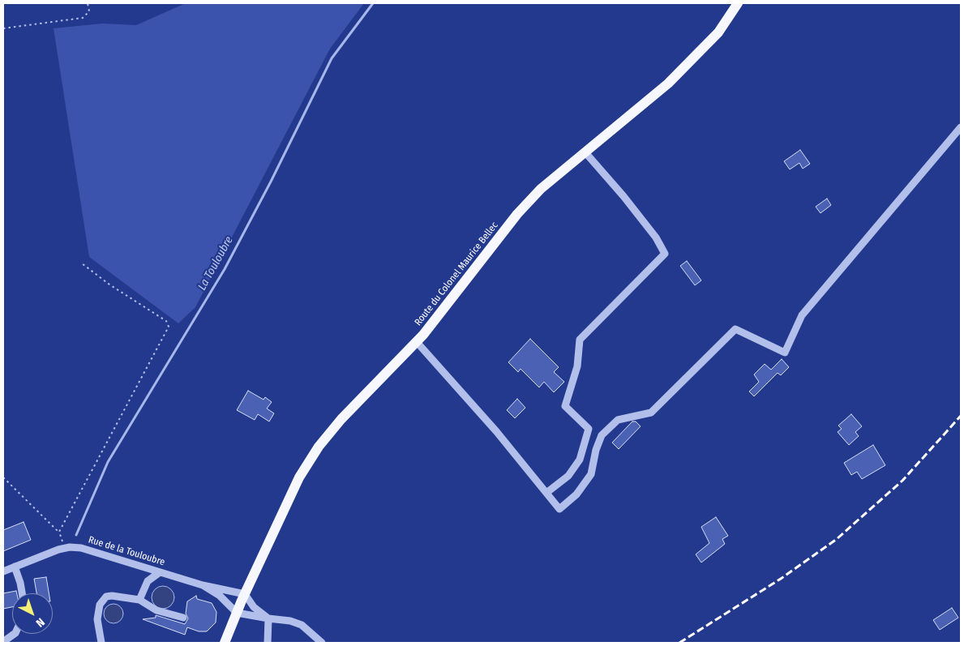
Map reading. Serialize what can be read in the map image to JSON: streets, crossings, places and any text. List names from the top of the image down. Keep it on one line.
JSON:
{"streets":{"main road":["Route du Colonel Maurice Bellec"],"street":["Rue de la Touloubre"]},"crossings":[["Route du Colonel Maurice Bellec","Rue de la Touloubre"]],"water":["La Touloubre"],"north":"bottom right"}
